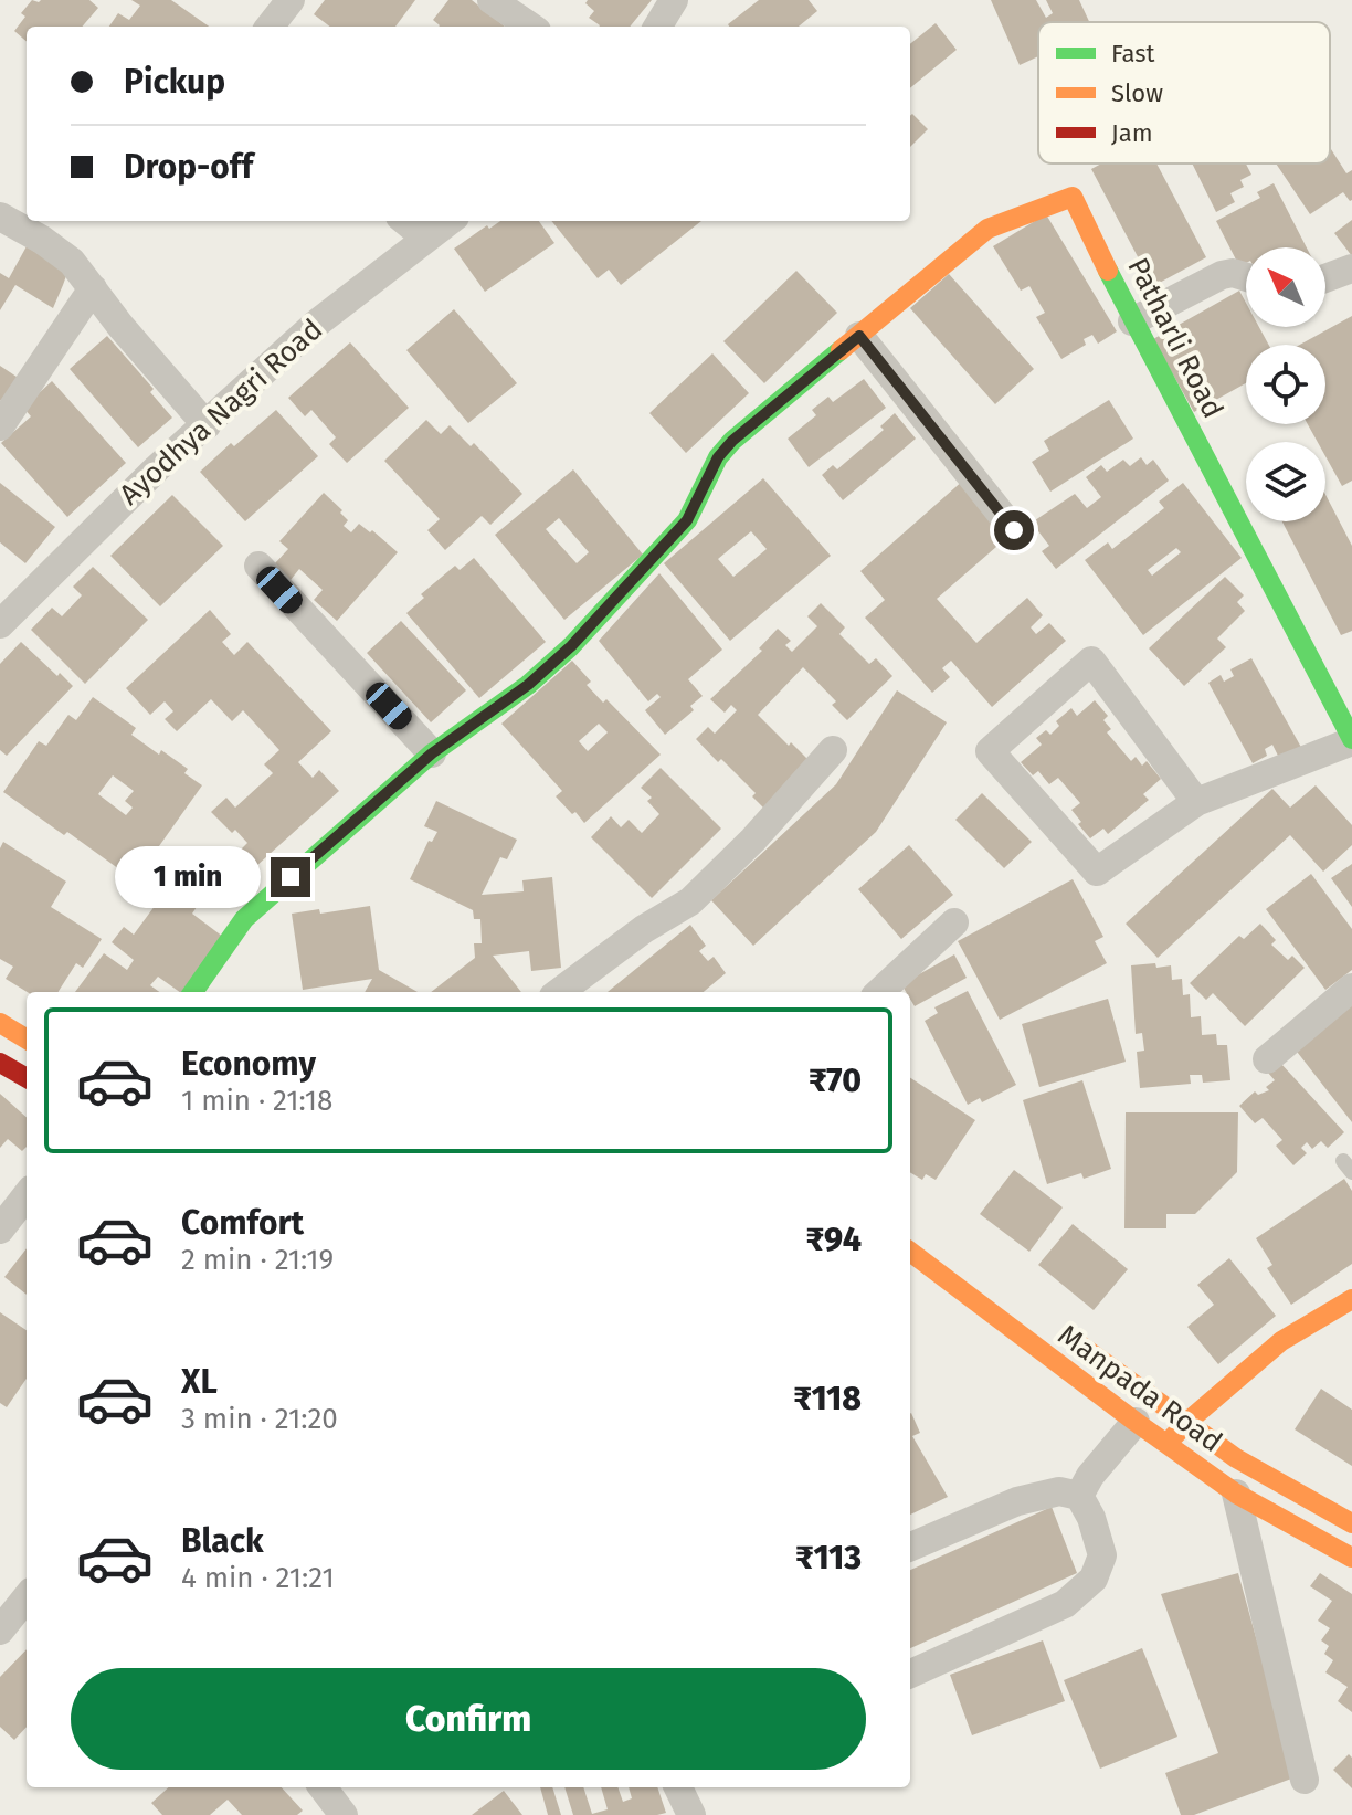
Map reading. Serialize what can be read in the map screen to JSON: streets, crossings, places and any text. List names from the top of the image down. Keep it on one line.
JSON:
{"streets":{"street":["Patharli Road","Ayodhya Nagri Road","Manpada Road"]},"legend":["Fast","Slow","Jam"],"north":"top left","page":{"banner":["Pickup","Drop-off"],"bubble":"1 min","list":[{"name":"Economy","note":"1 min · 21:18","value":"₹70"},{"name":"Comfort","note":"2 min · 21:19","value":"₹94"},{"name":"XL","note":"3 min · 21:20","value":"₹118"},{"name":"Black","note":"4 min · 21:21","value":"₹113"}],"buttons":"Confirm"}}
